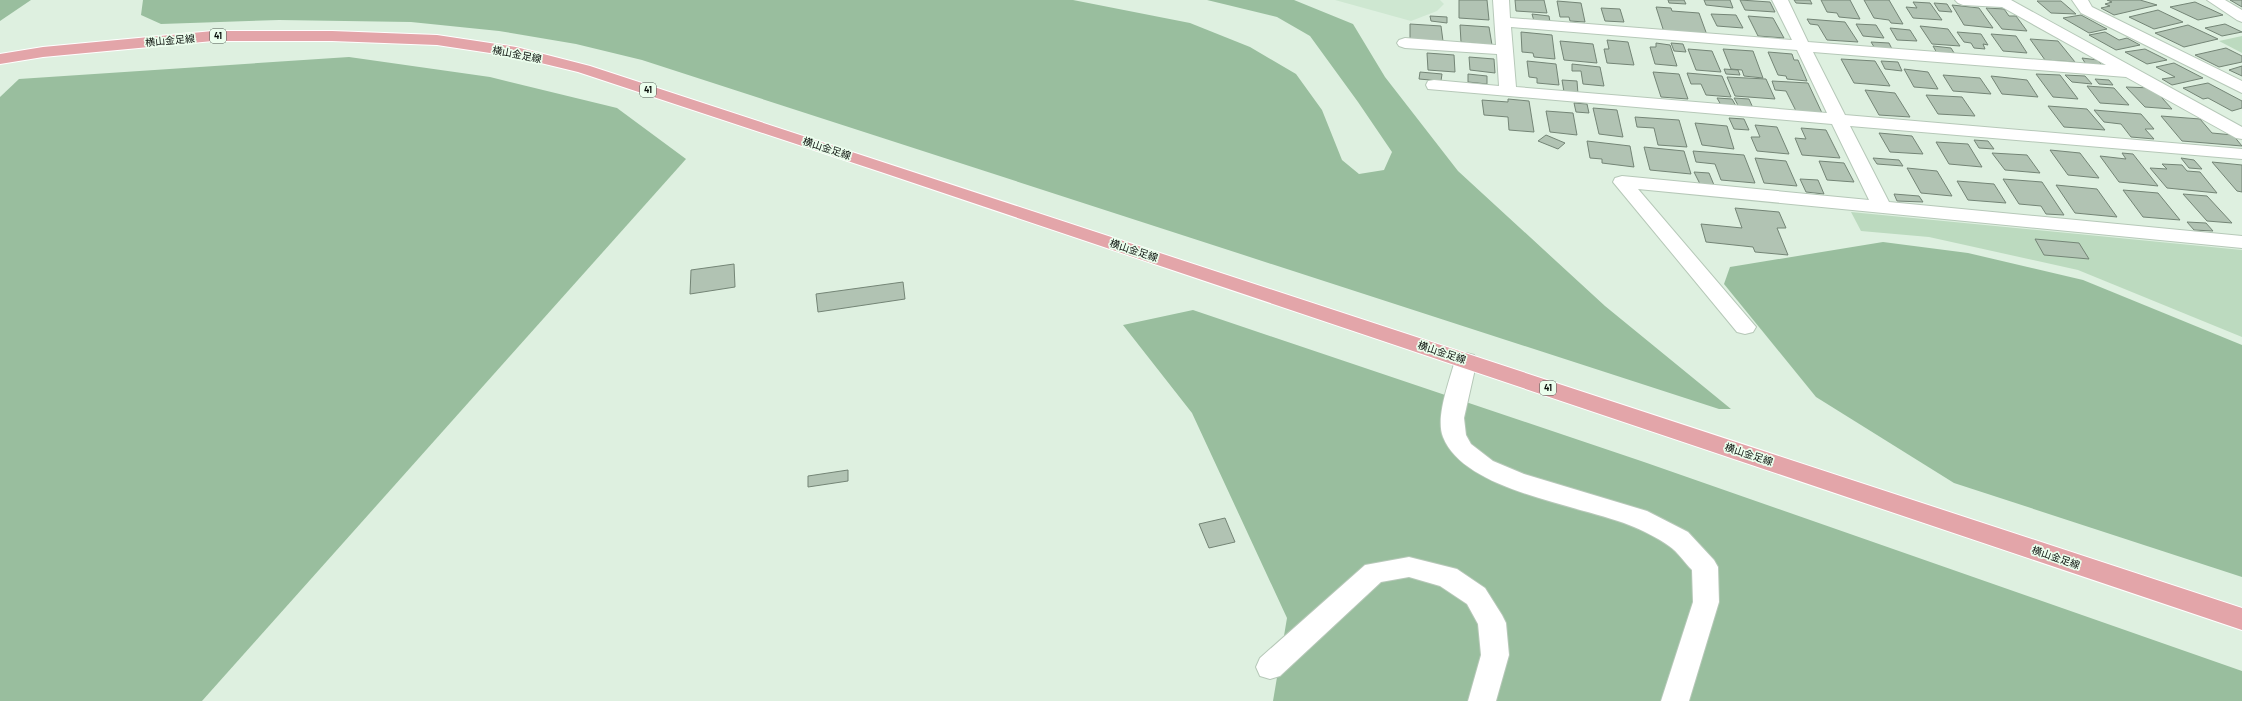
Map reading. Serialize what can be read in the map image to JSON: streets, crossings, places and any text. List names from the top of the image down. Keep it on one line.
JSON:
{"streets":{"main road":["41","横山金足線"]}}
